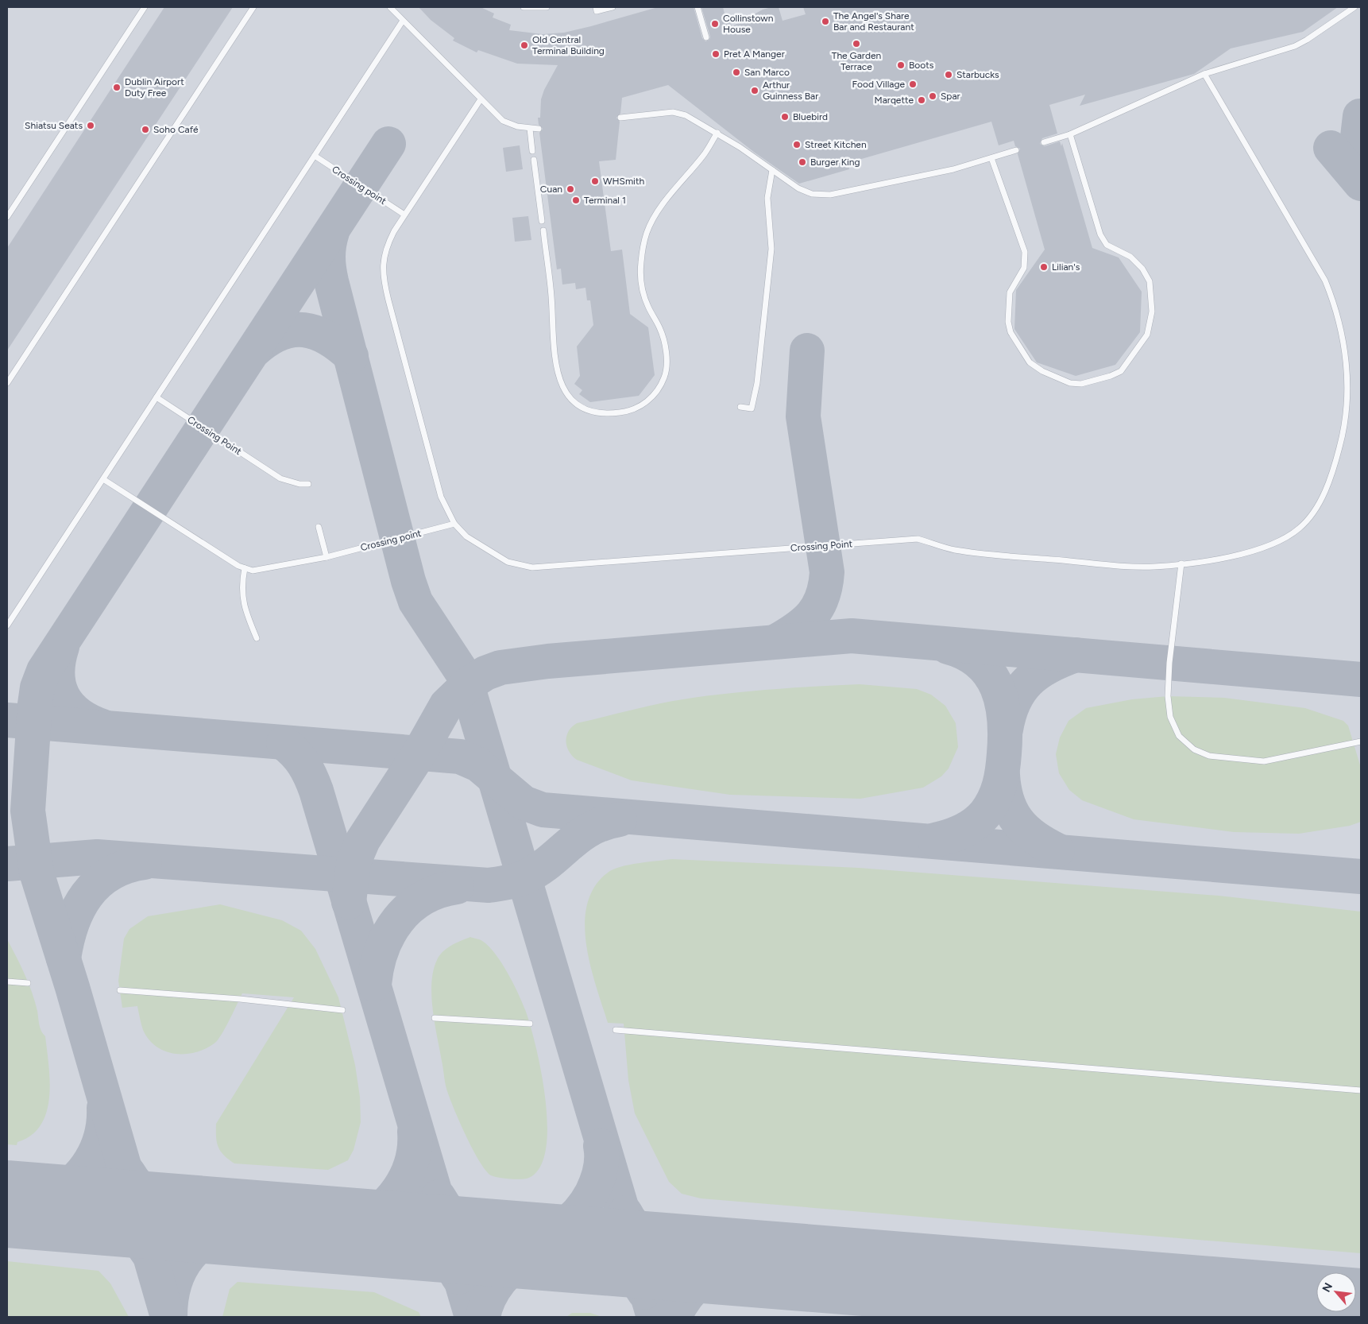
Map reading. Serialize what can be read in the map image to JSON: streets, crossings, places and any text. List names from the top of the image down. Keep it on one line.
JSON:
{"streets":{"lane":["Crossing point","Crossing Point"]},"crossings":[["Crossing point","Crossing Point"]],"places":["The Angel's Share Bar and Restaurant","Collinstown House","The Garden Terrace","Old Central Terminal Building","Pret A Manger","Boots","San Marco","Starbucks","Food Village","Dublin Airport Duty Free","Arthur Guinness Bar","Spar","Marqette","Bluebird","Shiatsu Seats","Soho Café","Street Kitchen","Burger King","WHSmith","Cuan","Terminal 1","Lilian's"],"north":"top left"}
